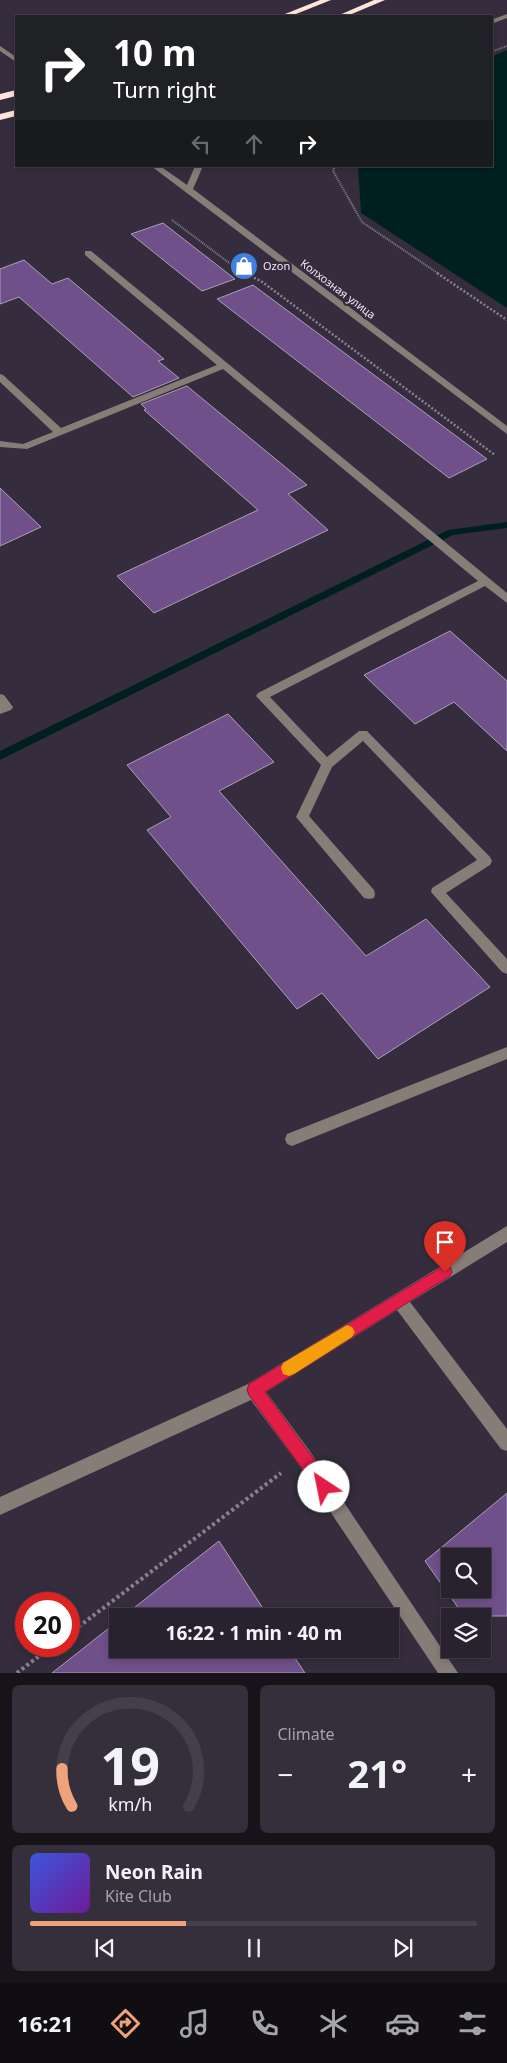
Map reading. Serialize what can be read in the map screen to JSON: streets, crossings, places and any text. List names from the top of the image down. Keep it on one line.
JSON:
{"streets":{"street":["Колхозная улица"]},"places":{"shop":["Ozon"]},"page":{"turn":["10 m","Turn right"],"limit":"20","trip":"16:22 · 1 min · 40 m","tile":"Climate","heat":["−","21°","+"],"song":["Neon Rain","Kite Club"],"tabs":"16:21","gauge":["19","km/h"]}}
